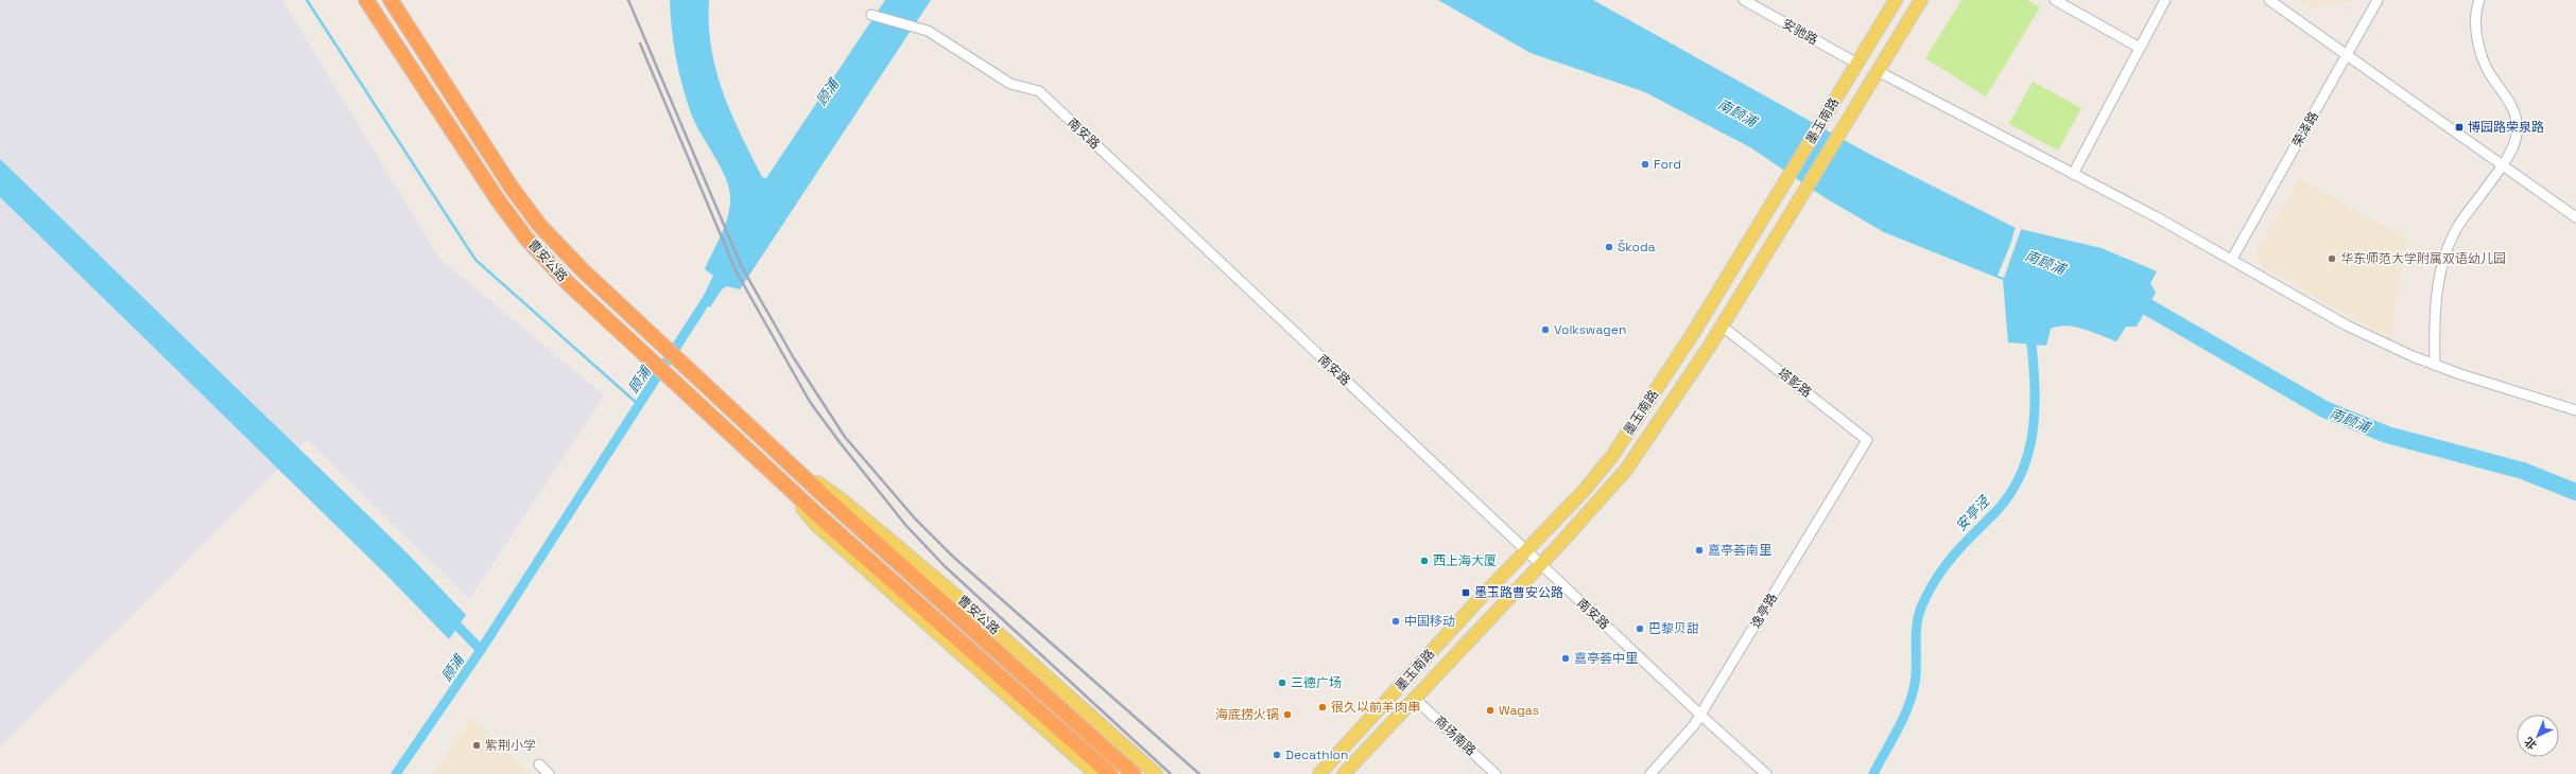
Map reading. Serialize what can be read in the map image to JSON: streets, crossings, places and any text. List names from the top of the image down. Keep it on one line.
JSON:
{"streets":{"highway":["曹安公路"],"main road":["墨玉南路"],"street":["安驰路","荣泽路","南安路","塔影路","逸亭路","商场南路"]},"crossings":[["安驰路","墨玉南路"],["墨玉南路","南安路"],["墨玉南路","塔影路"],["墨玉南路","商场南路"],["南安路","逸亭路"],["塔影路","逸亭路"]],"water":["顾浦","南顾浦","安亭泾"],"places":{"transit":["博园路荣泉路","墨玉路曹安公路"],"other":["Ford","Škoda","华东师范大学附属双语幼儿园","Volkswagen","嘉亭荟南里","西上海大厦","中国移动","巴黎贝甜","嘉亭荟中里","三德广场","很久以前羊肉串","Wagas","海底捞火锅","紫荆小学","Decathlon"]},"north":"bottom left"}
